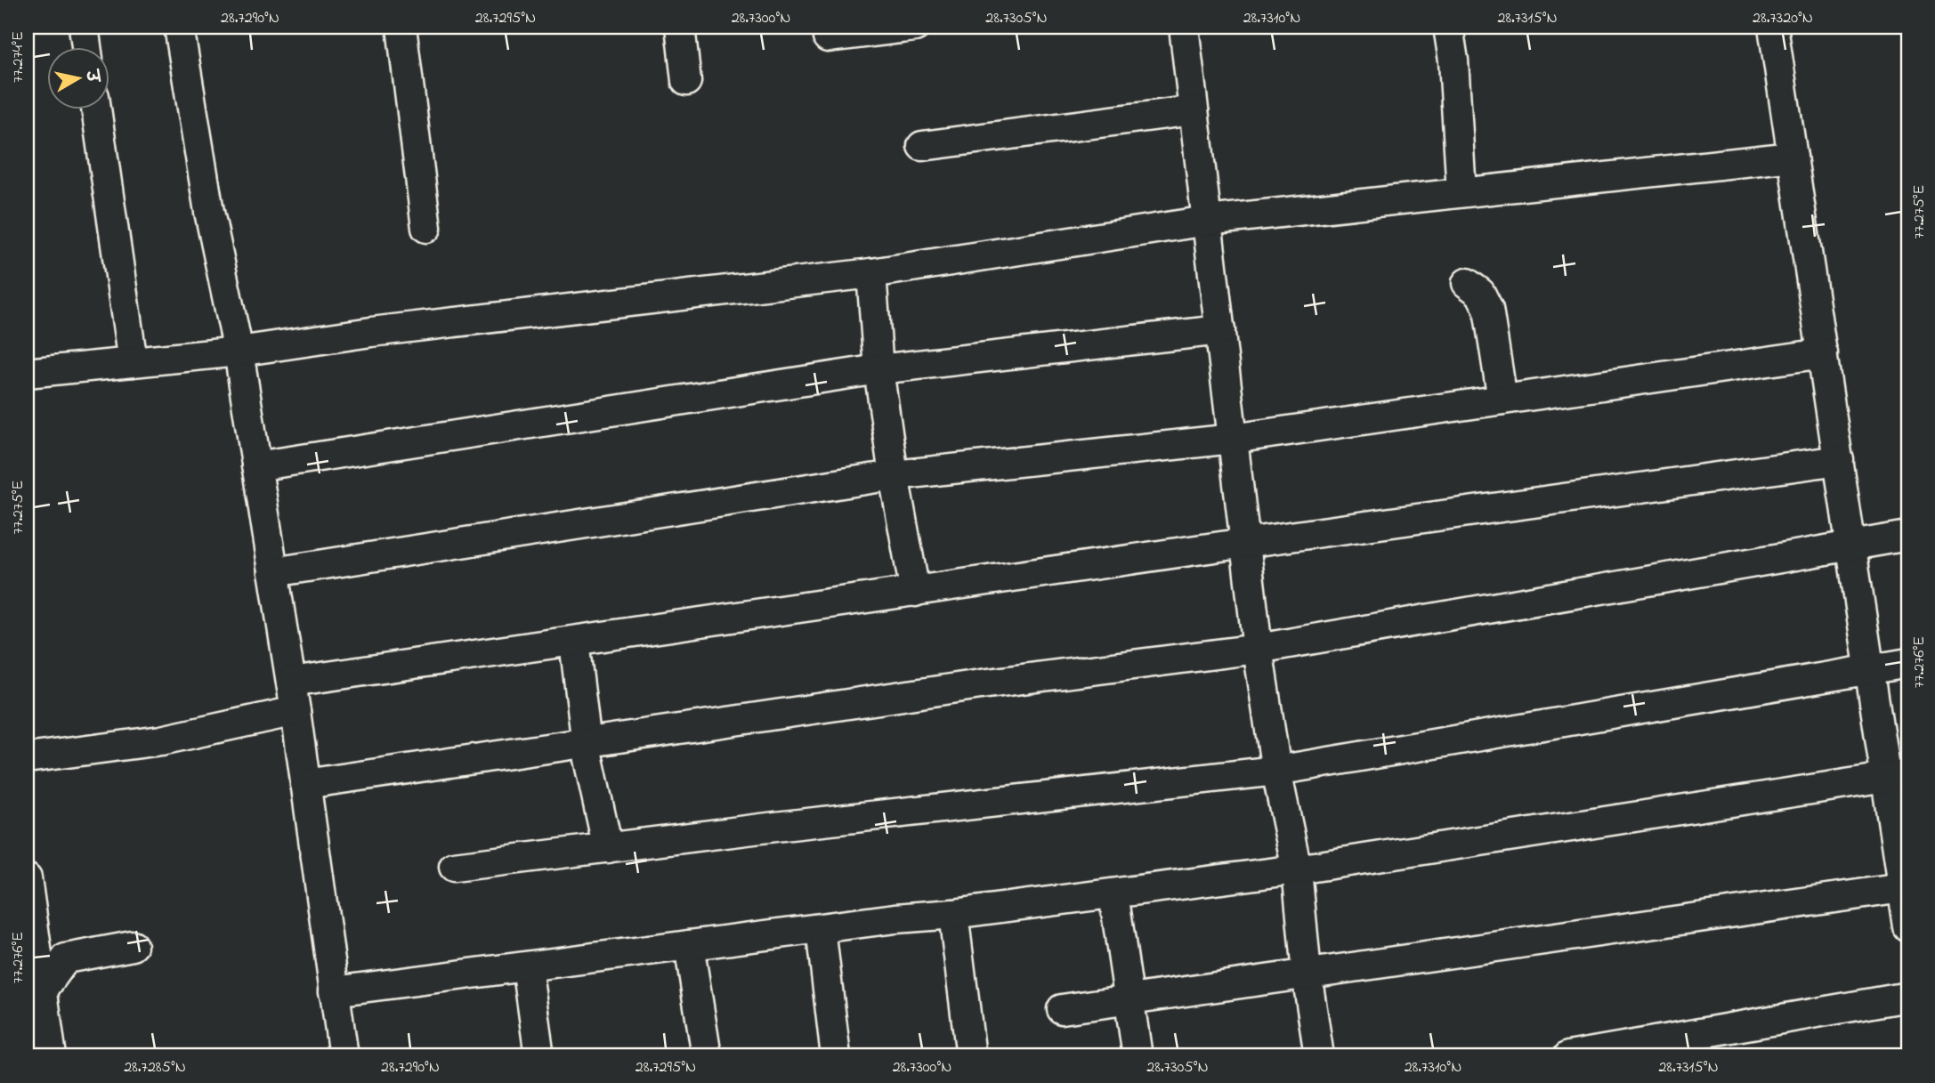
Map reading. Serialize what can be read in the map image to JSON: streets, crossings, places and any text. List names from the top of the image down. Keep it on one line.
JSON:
{"north":"right","coordinates":["28.7290°N","28.7295°N","28.7300°N","28.7305°N","28.7310°N","28.7315°N","28.7320°N","77.274°E","77.275°E","77.276°E","28.7285°N"]}
